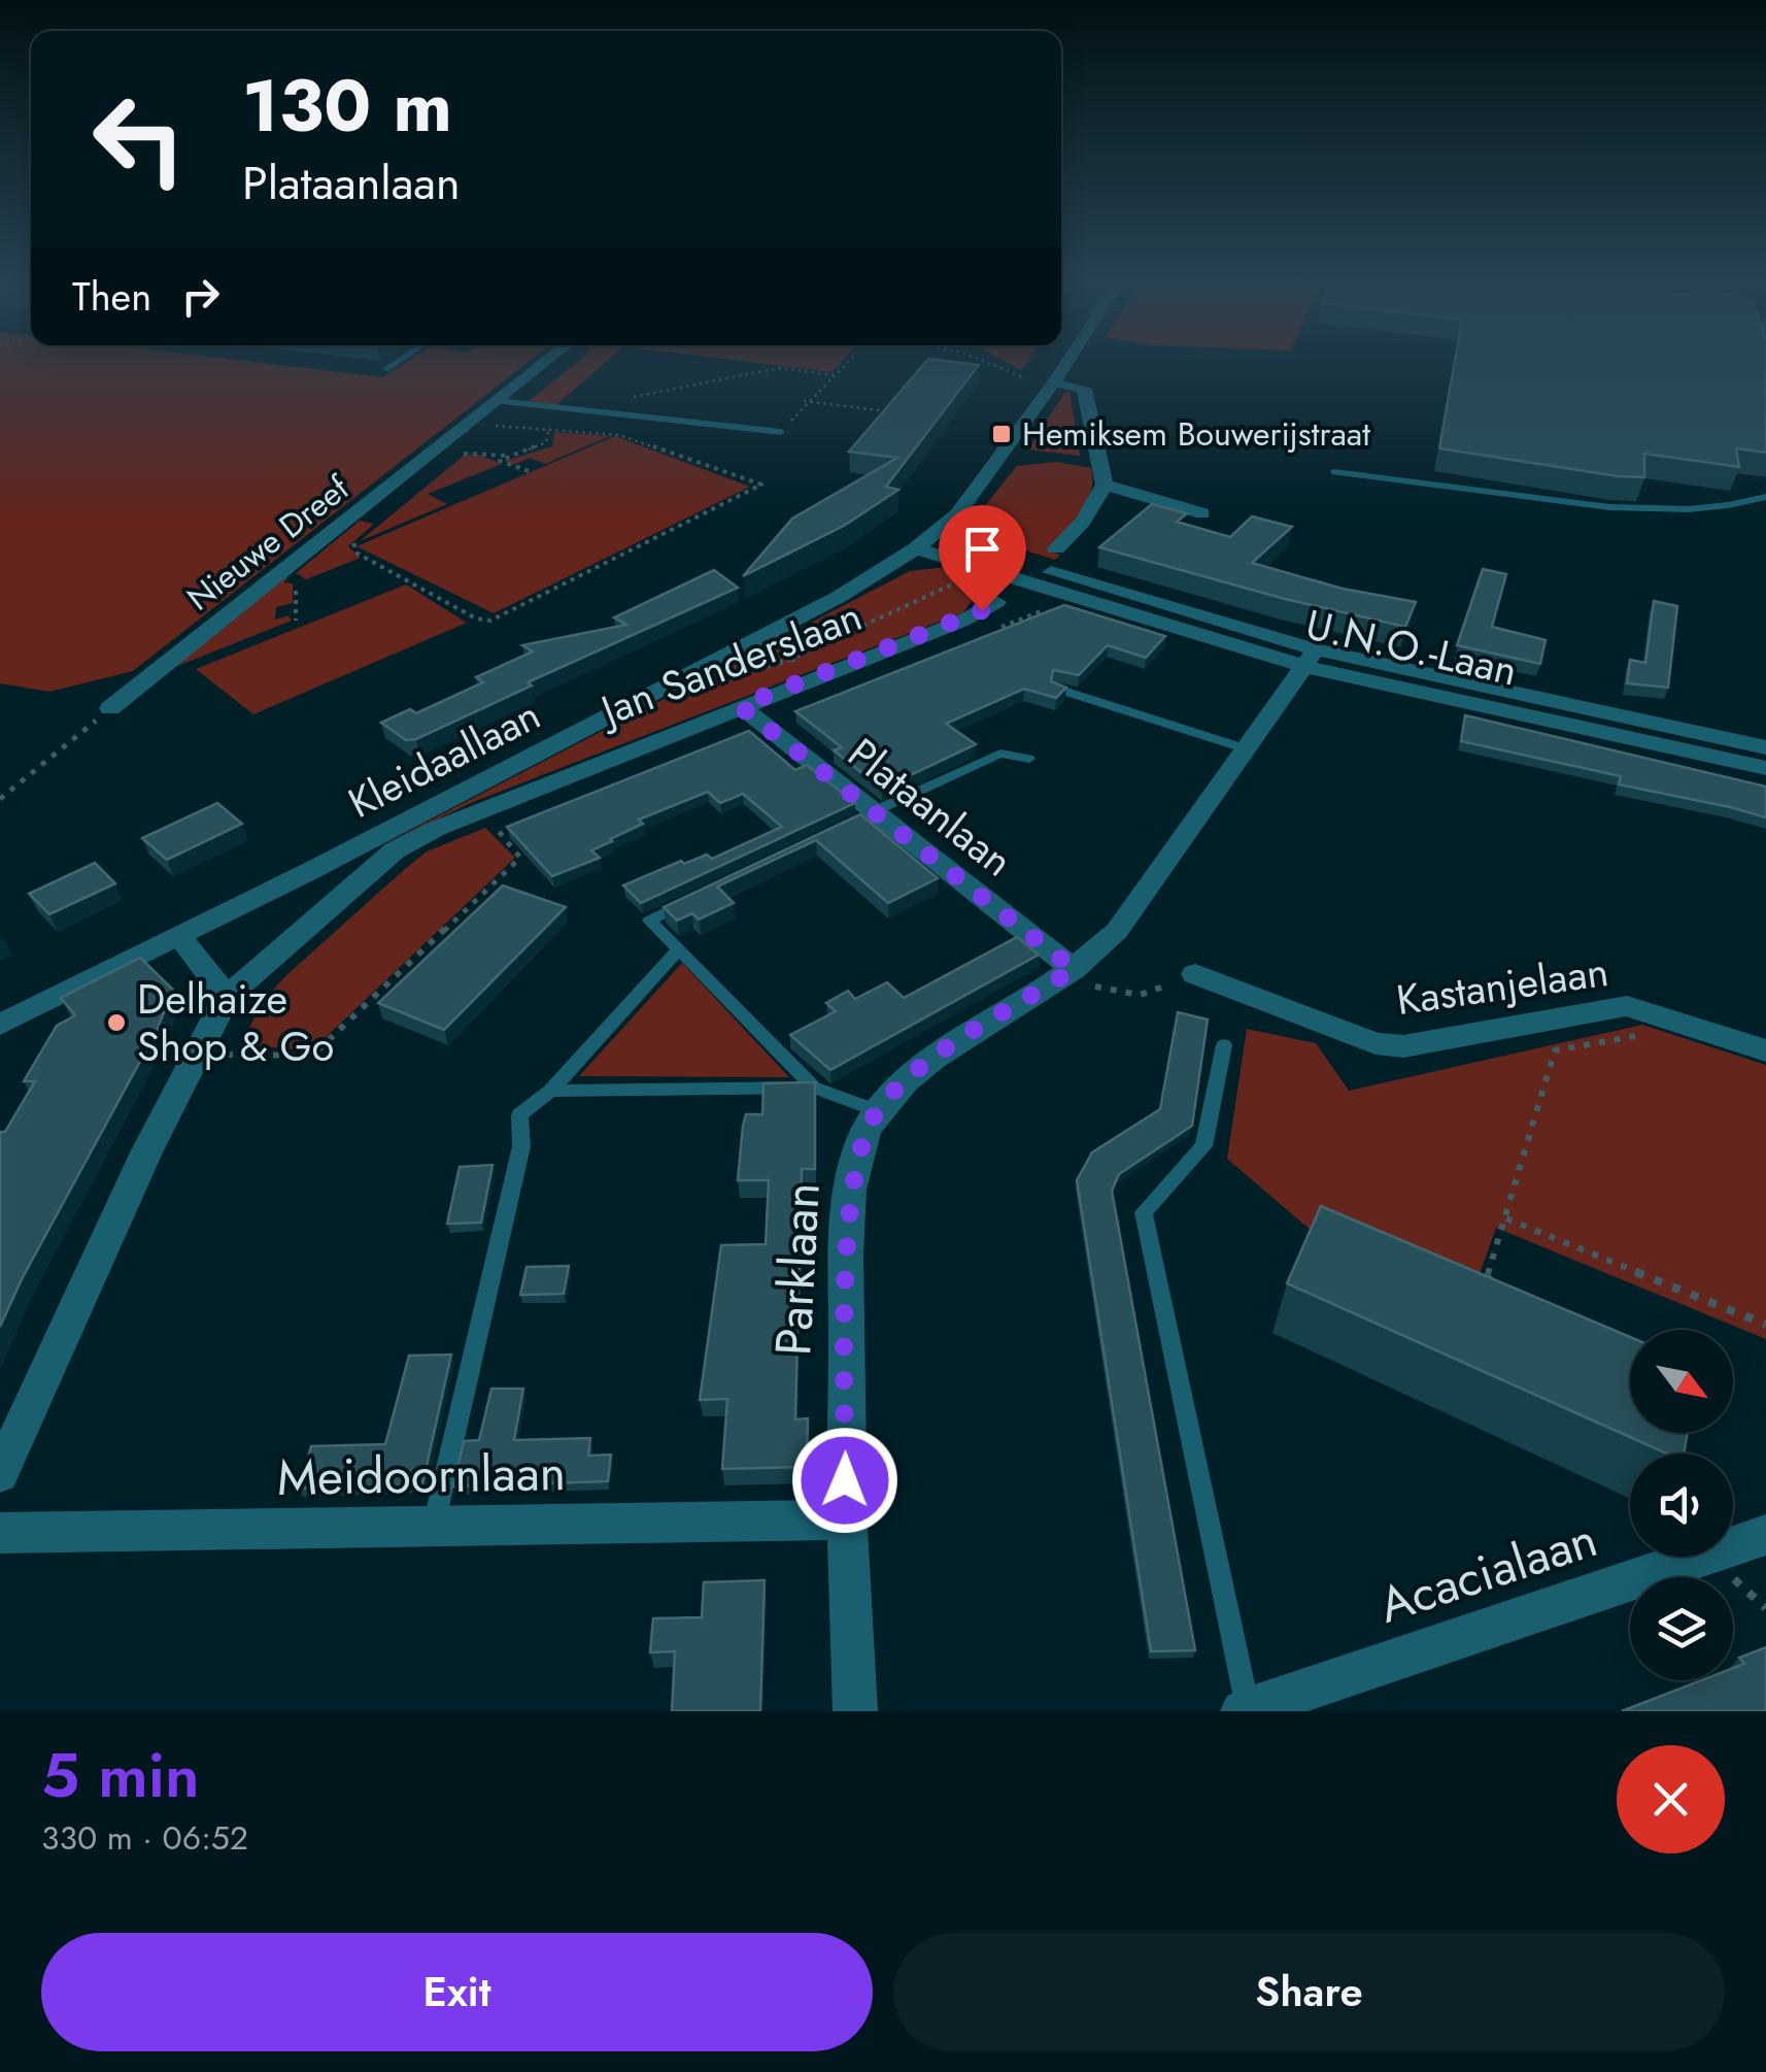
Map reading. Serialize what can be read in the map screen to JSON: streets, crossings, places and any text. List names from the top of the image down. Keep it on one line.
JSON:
{"streets":{"street":["Nieuwe Dreef","U.N.O.-Laan","Jan Sanderslaan","Kleidaallaan","Plataanlaan","Kastanjelaan","Parklaan","Meidoornlaan","Acacialaan"]},"crossings":[["U.N.O.-Laan","Kleidaallaan"],["U.N.O.-Laan","Parklaan"],["Jan Sanderslaan","Plataanlaan"],["Plataanlaan","Parklaan"],["Parklaan","Meidoornlaan"]],"places":{"transit":["Hemiksem Bouwerijstraat"],"other":["Delhaize Shop & Go"]},"north":"bottom right","page":{"turn":["130 m","Plataanlaan"],"then":"Then","heading":["5 min","330 m · 06:52"],"buttons":["Exit","Share"]}}
